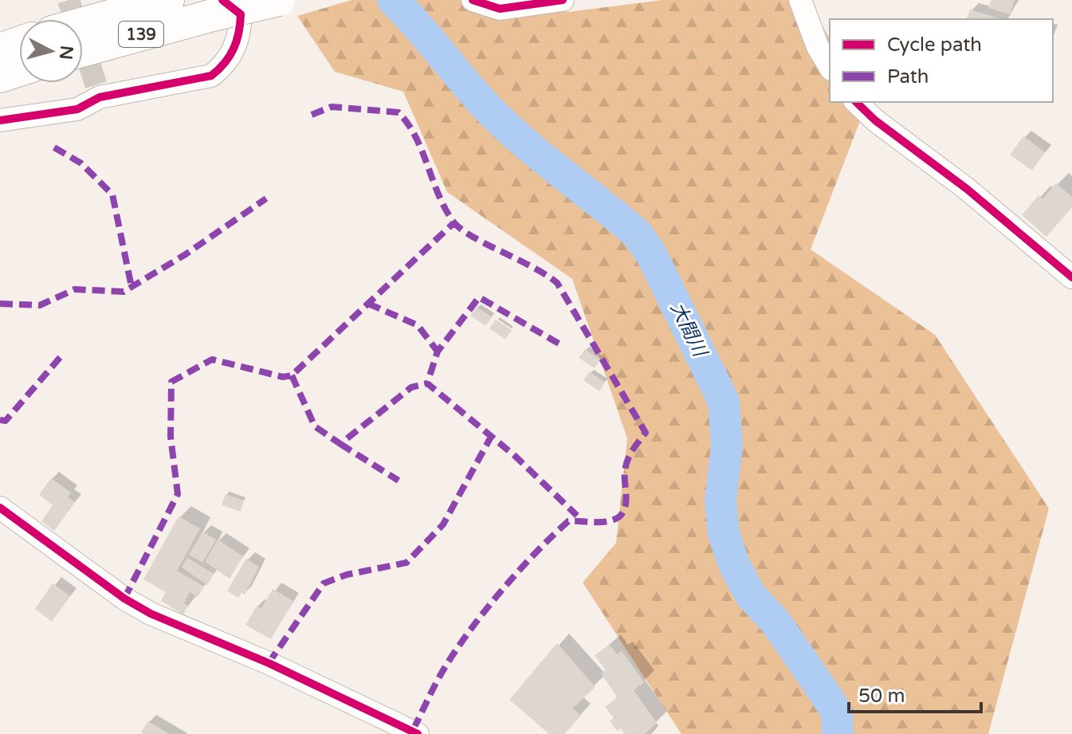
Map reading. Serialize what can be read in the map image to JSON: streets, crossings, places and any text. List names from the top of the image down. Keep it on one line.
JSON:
{"streets":{"highway":["139"]},"water":["大間川"],"legend":["Cycle path","Path"],"scale_bar":"50 m","north":"right"}
